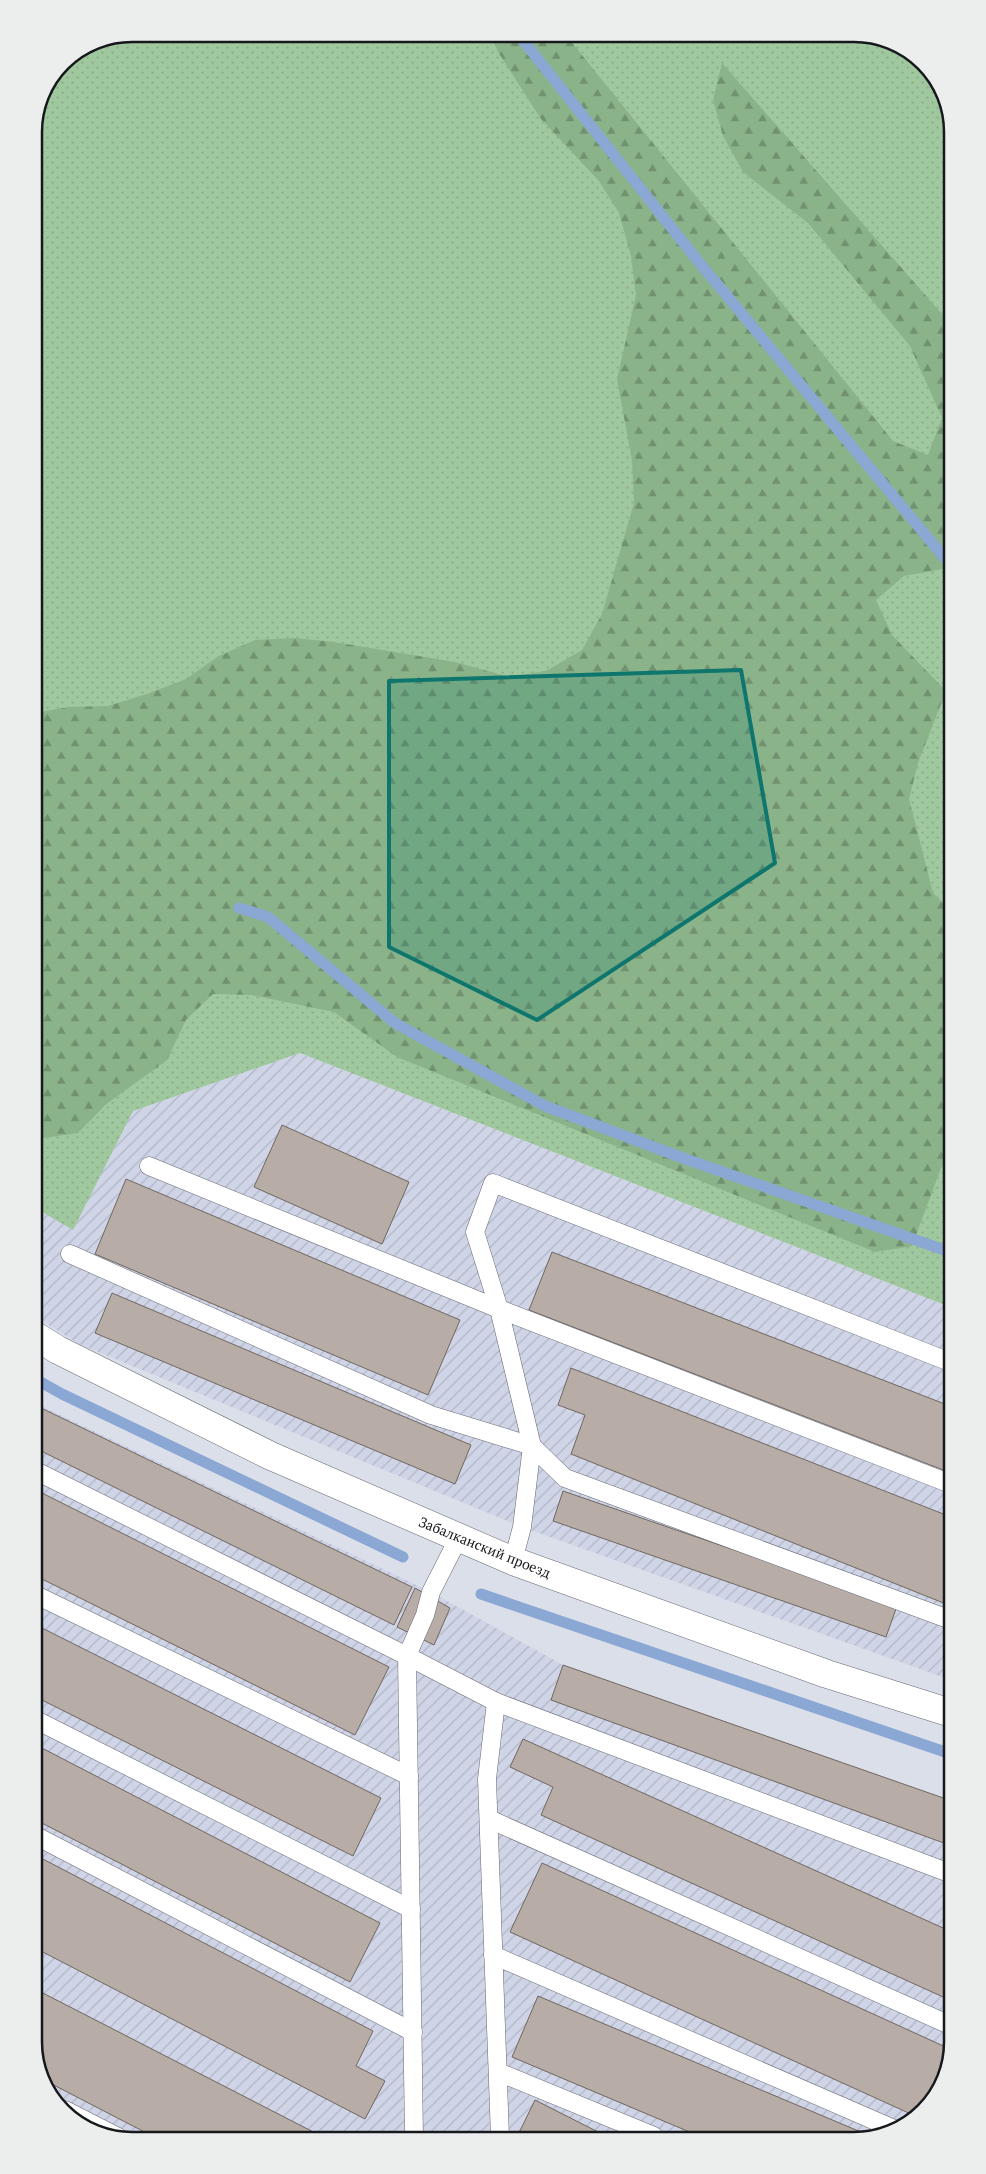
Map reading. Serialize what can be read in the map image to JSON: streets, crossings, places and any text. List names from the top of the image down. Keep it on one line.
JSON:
{"streets":{"street":["Забалканский проезд"]}}
